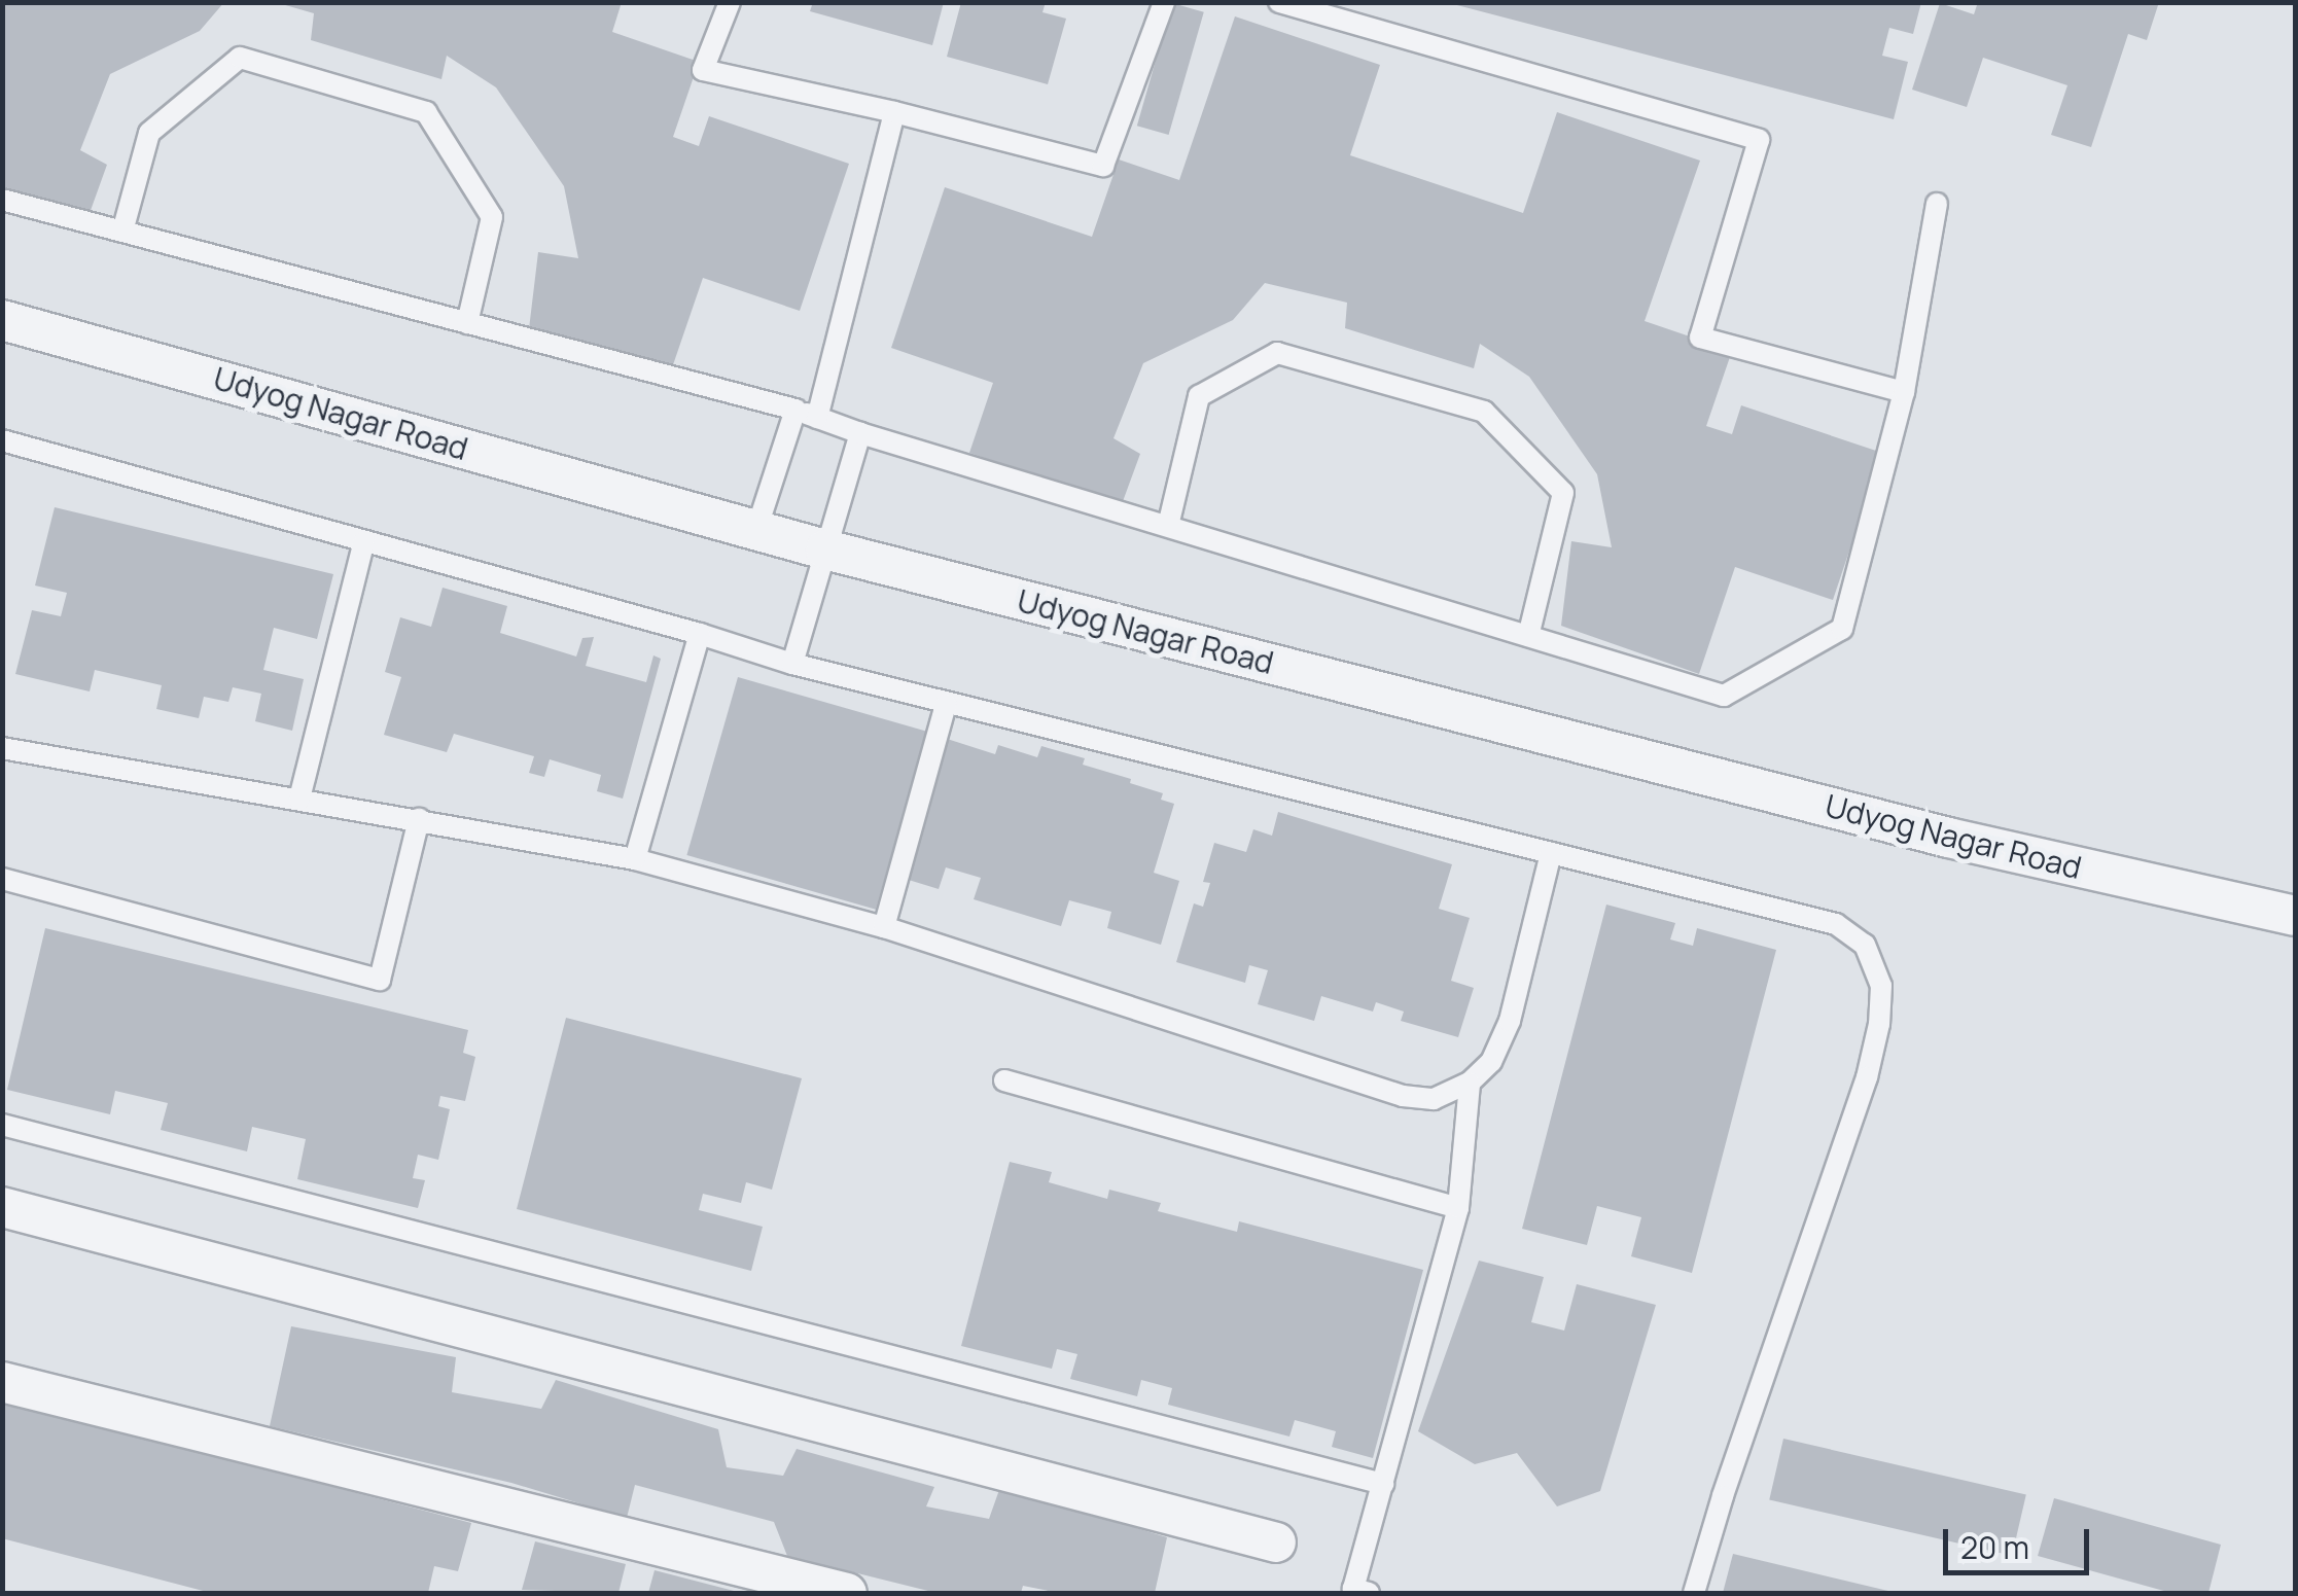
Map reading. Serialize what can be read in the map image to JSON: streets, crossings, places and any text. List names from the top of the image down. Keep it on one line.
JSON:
{"streets":{"street":["Udyog Nagar Road"]},"scale_bar":"20 m"}
